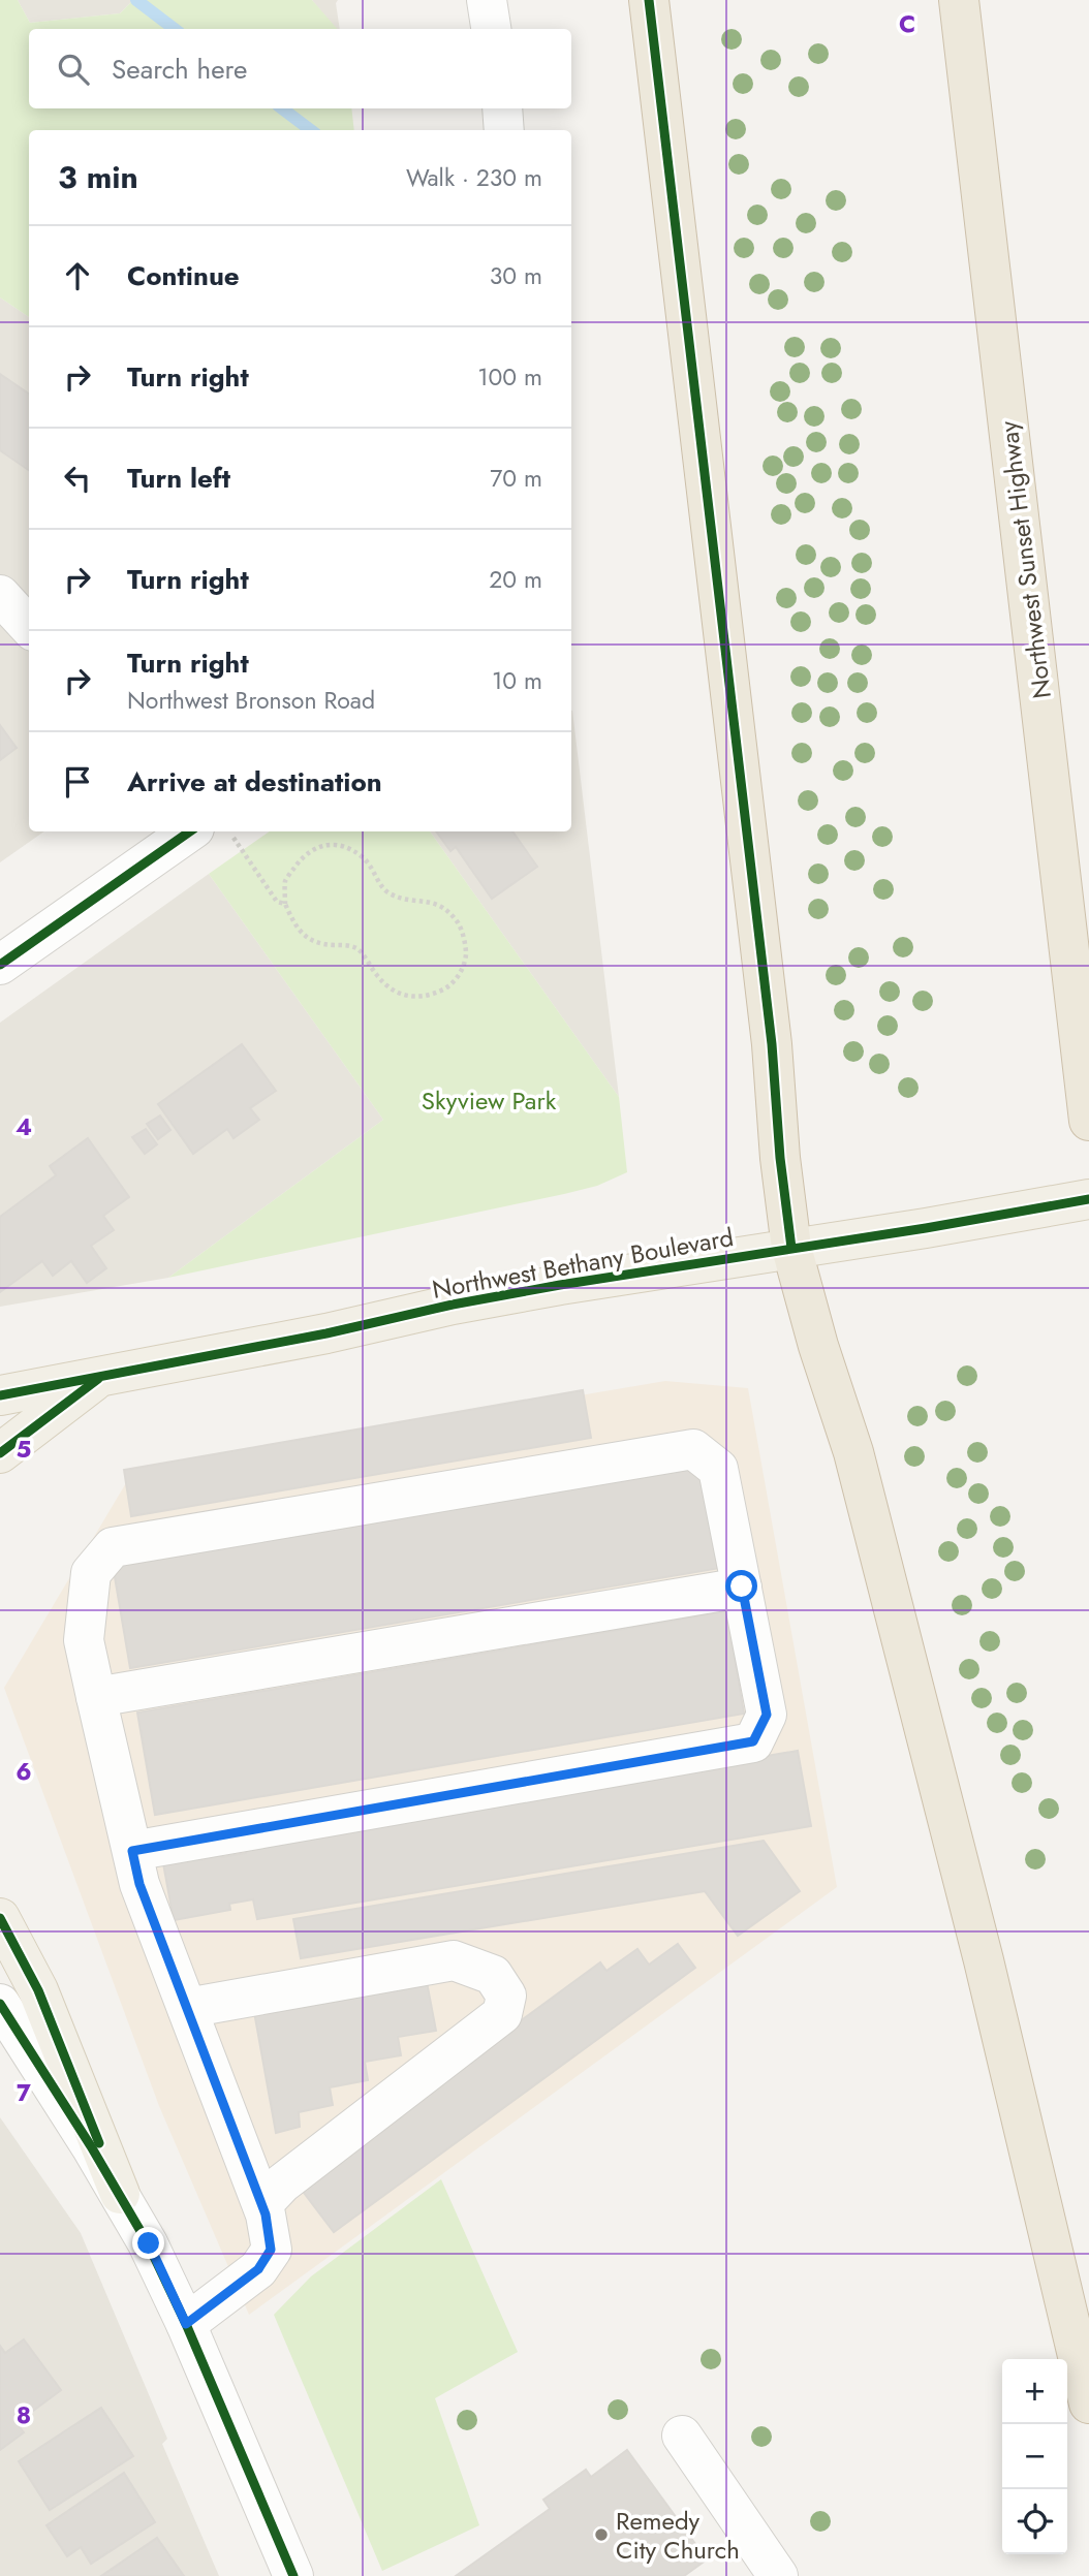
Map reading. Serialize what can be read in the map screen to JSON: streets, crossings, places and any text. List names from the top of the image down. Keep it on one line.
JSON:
{"streets":{"highway":["Northwest Sunset Highway"],"main road":["Northwest Bethany Boulevard"]},"parks":["Skyview Park"],"places":["Remedy City Church"],"page":{"search":"Search here","heading":["3 min","Walk · 230 m"],"list":[["Continue","30 m"],["Turn right","100 m"],["Turn left","70 m"],["Turn right","20 m"],["Turn right","Northwest Bronson Road","10 m"],"Arrive at destination"],"map_buttons":["+","−"]},"grid":{"columns":["C"],"rows":["4","5","6","7","8"]}}
